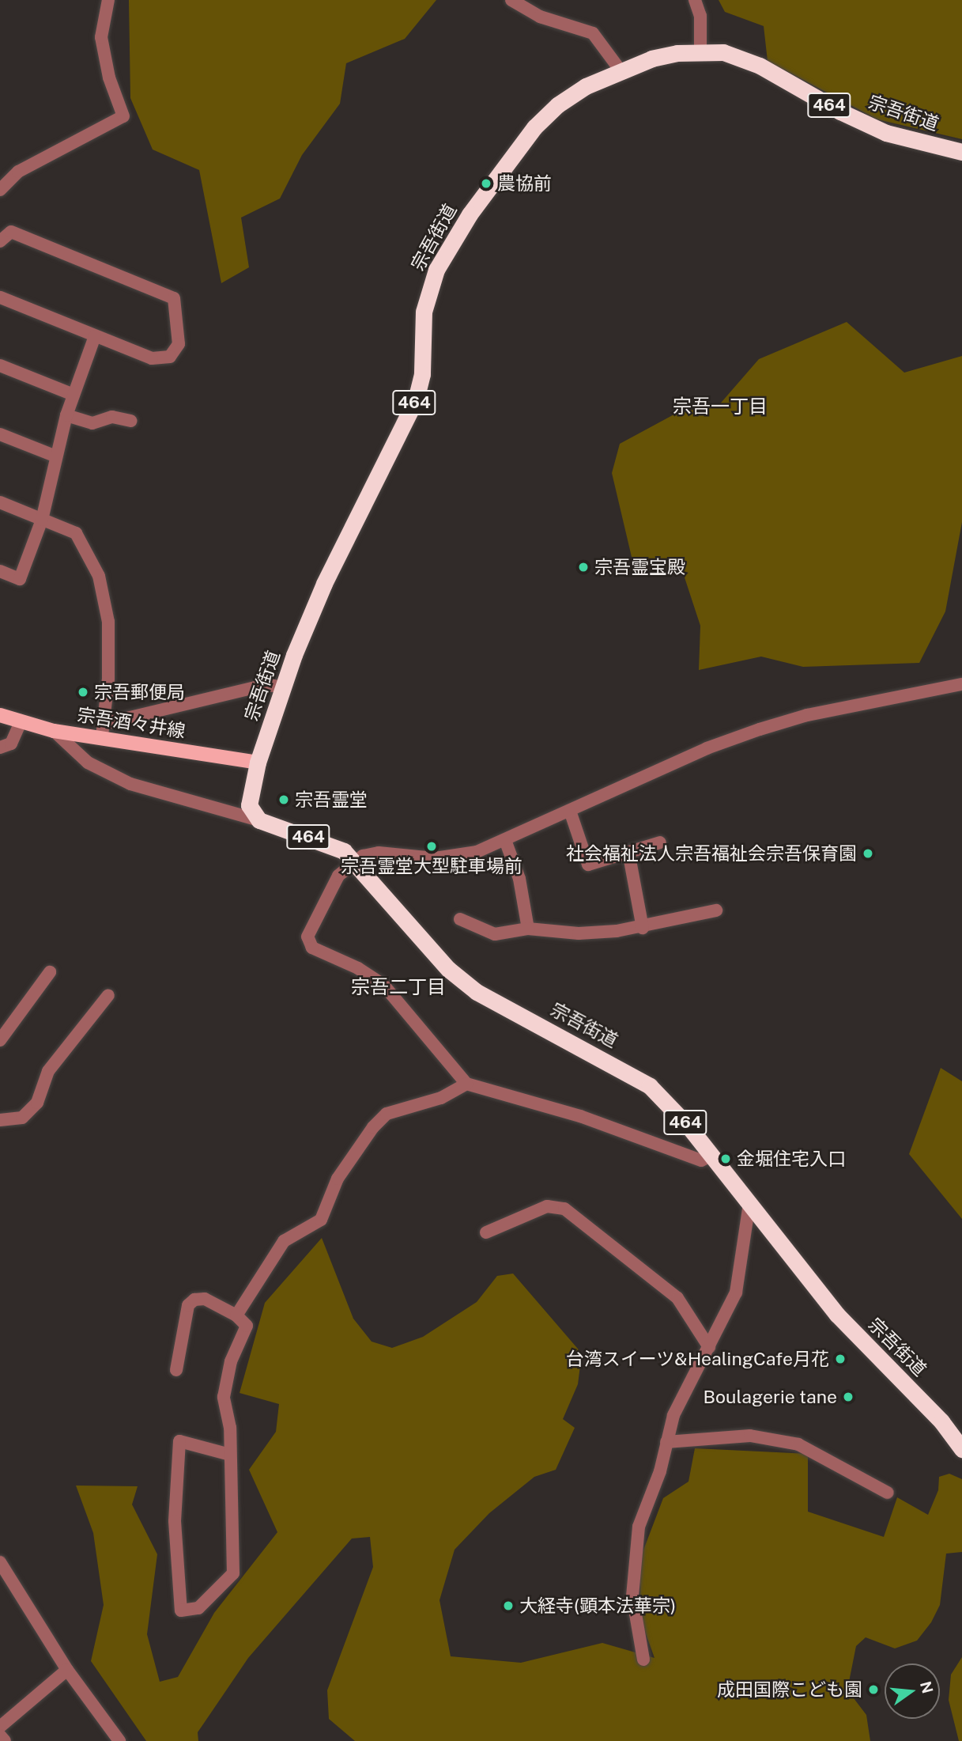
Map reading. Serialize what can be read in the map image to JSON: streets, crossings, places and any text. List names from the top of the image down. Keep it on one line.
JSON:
{"streets":{"highway":["464","宗吾街道"],"main road":["宗吾酒々井線"]},"crossings":[["宗吾街道","宗吾酒々井線"]],"districts":["宗吾一丁目","宗吾二丁目"],"places":["農協前","宗吾霊宝殿","宗吾郵便局","宗吾霊堂","宗吾霊堂大型駐車場前","社会福祉法人宗吾福祉会宗吾保育園","金堀住宅入口","台湾スイーツ&HealingCafe月花","Boulagerie tane","大経寺(顕本法華宗)","成田国際こども園"],"north":"right"}
